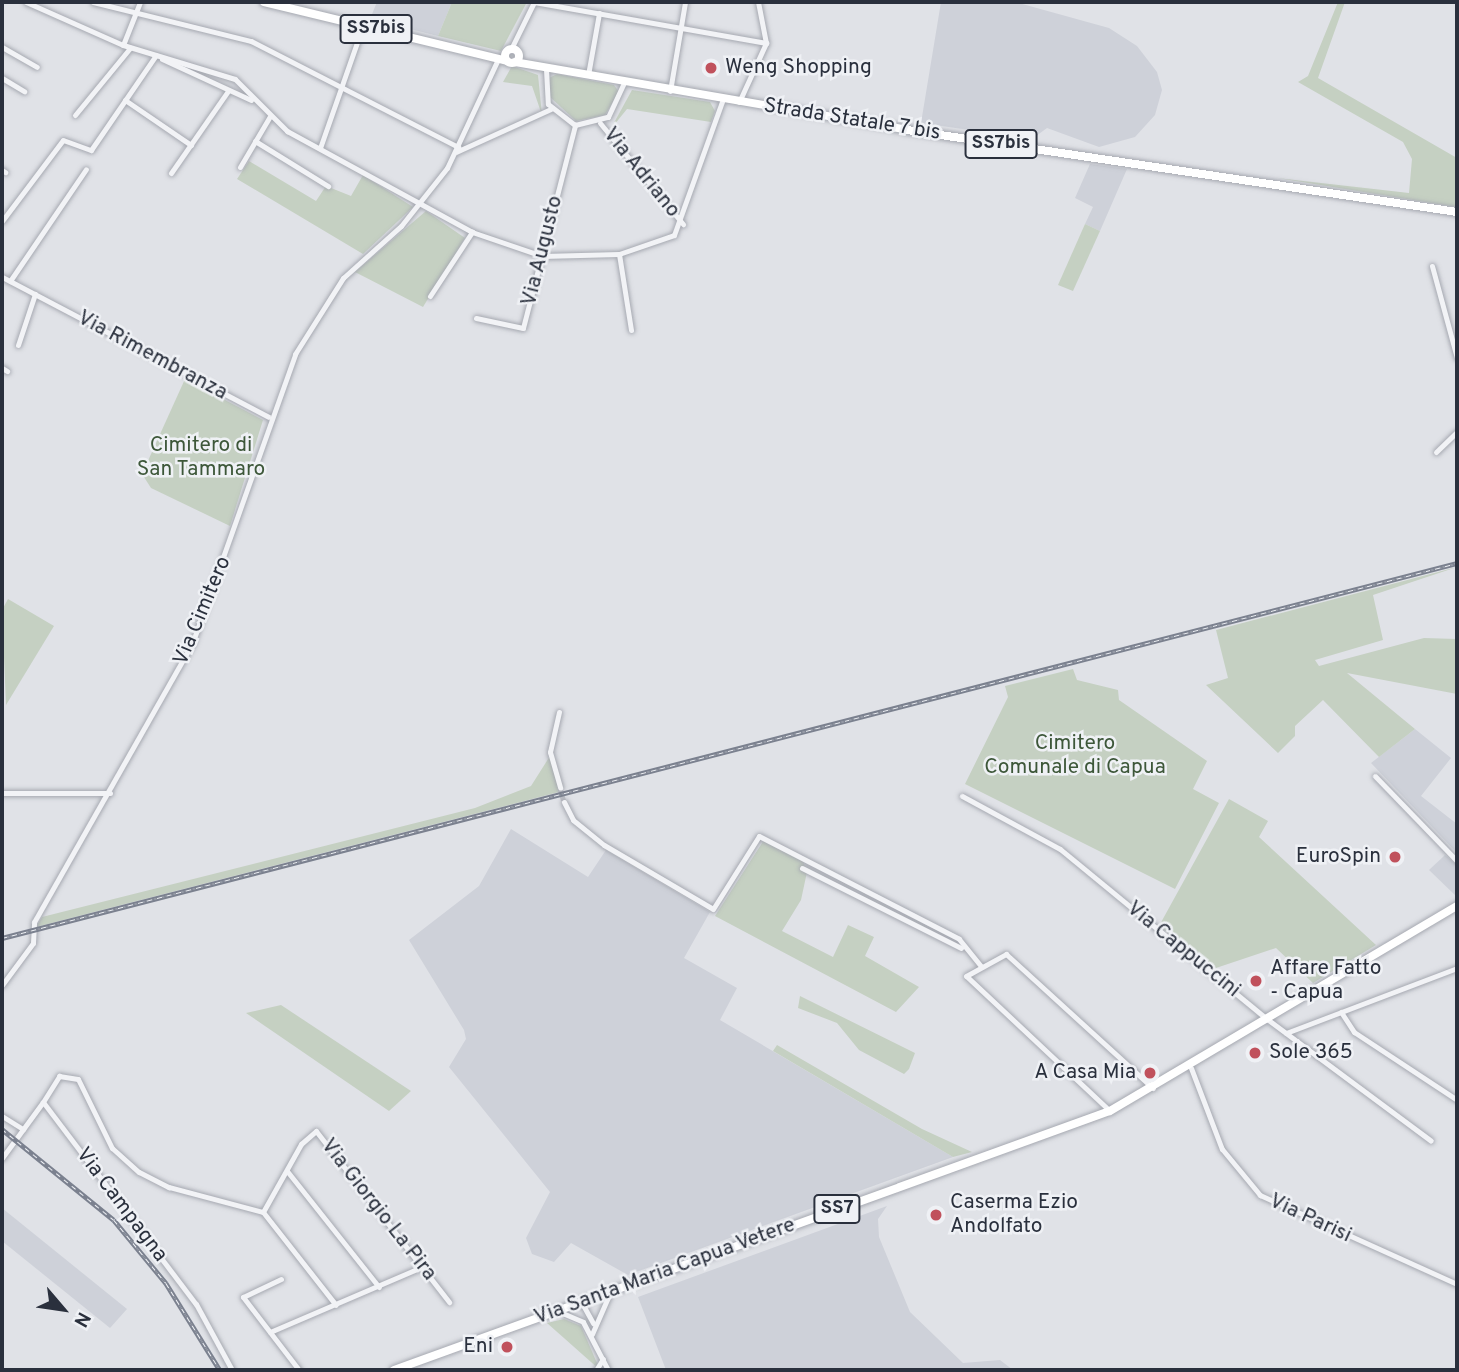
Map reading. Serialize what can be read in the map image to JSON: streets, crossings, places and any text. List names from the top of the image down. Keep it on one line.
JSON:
{"streets":{"main road":["SS7bis","Strada Statale 7 bis","SS7","Via Santa Maria Capua Vetere"],"street":["Via Adriano","Via Augusto","Via Rimembranza","Via Cimitero","Via Cappuccini","Via Campagna","Via Giorgio La Pira","Via Parisi"]},"crossings":[["SS7bis","Strada Statale 7 bis"],["SS7bis","Via Cimitero"],["Via Rimembranza","Via Cimitero"],["Via Cappuccini","Via Santa Maria Capua Vetere"],["Via Parisi","Via Santa Maria Capua Vetere"]],"parks":["Cimitero di San Tammaro","Cimitero Comunale di Capua"],"places":["Weng Shopping","EuroSpin","Affare Fatto - Capua","Sole 365","A Casa Mia","Caserma Ezio Andolfato","Eni"],"north":"bottom right"}
